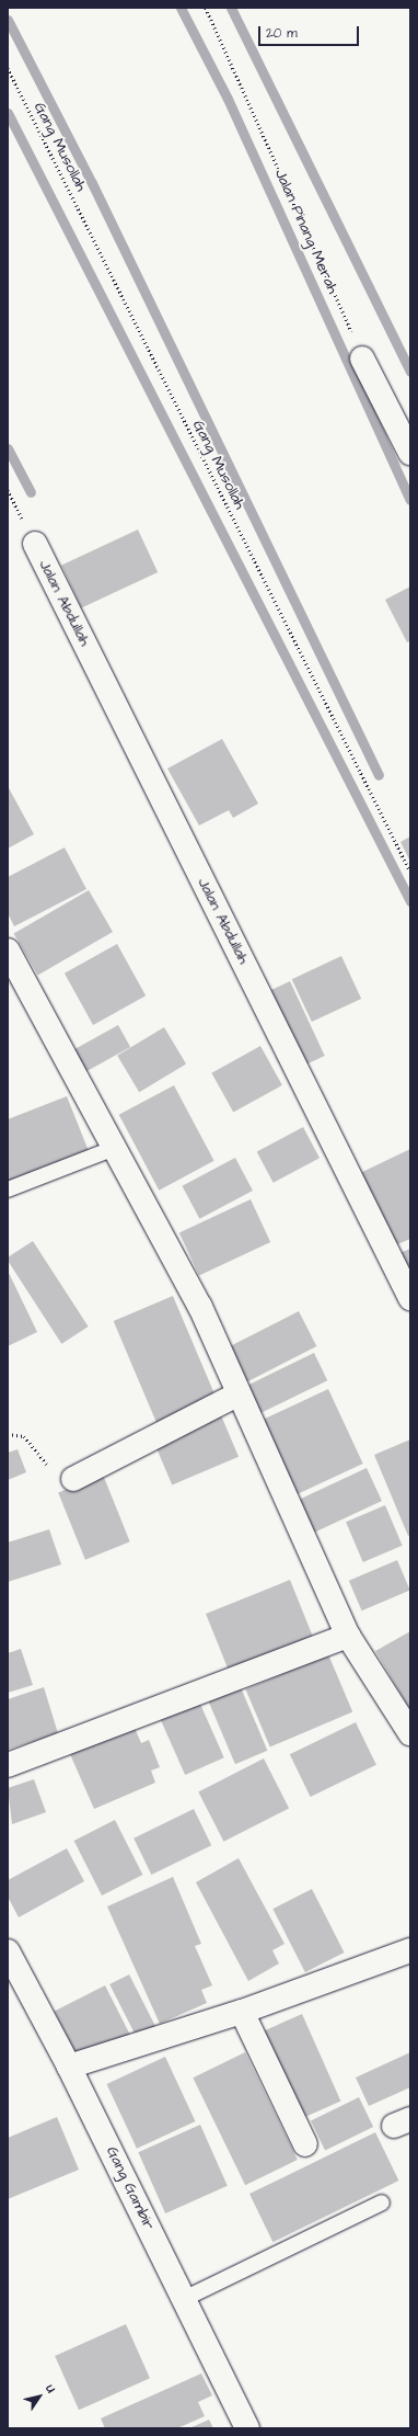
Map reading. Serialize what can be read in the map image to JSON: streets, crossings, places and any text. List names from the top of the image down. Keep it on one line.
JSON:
{"streets":{"street":["Jalan Abdullah","Gang Gambir"],"path":["Gang Musollah","Jalan Pinang Merah"]},"scale_bar":"20 m","north":"top right"}
